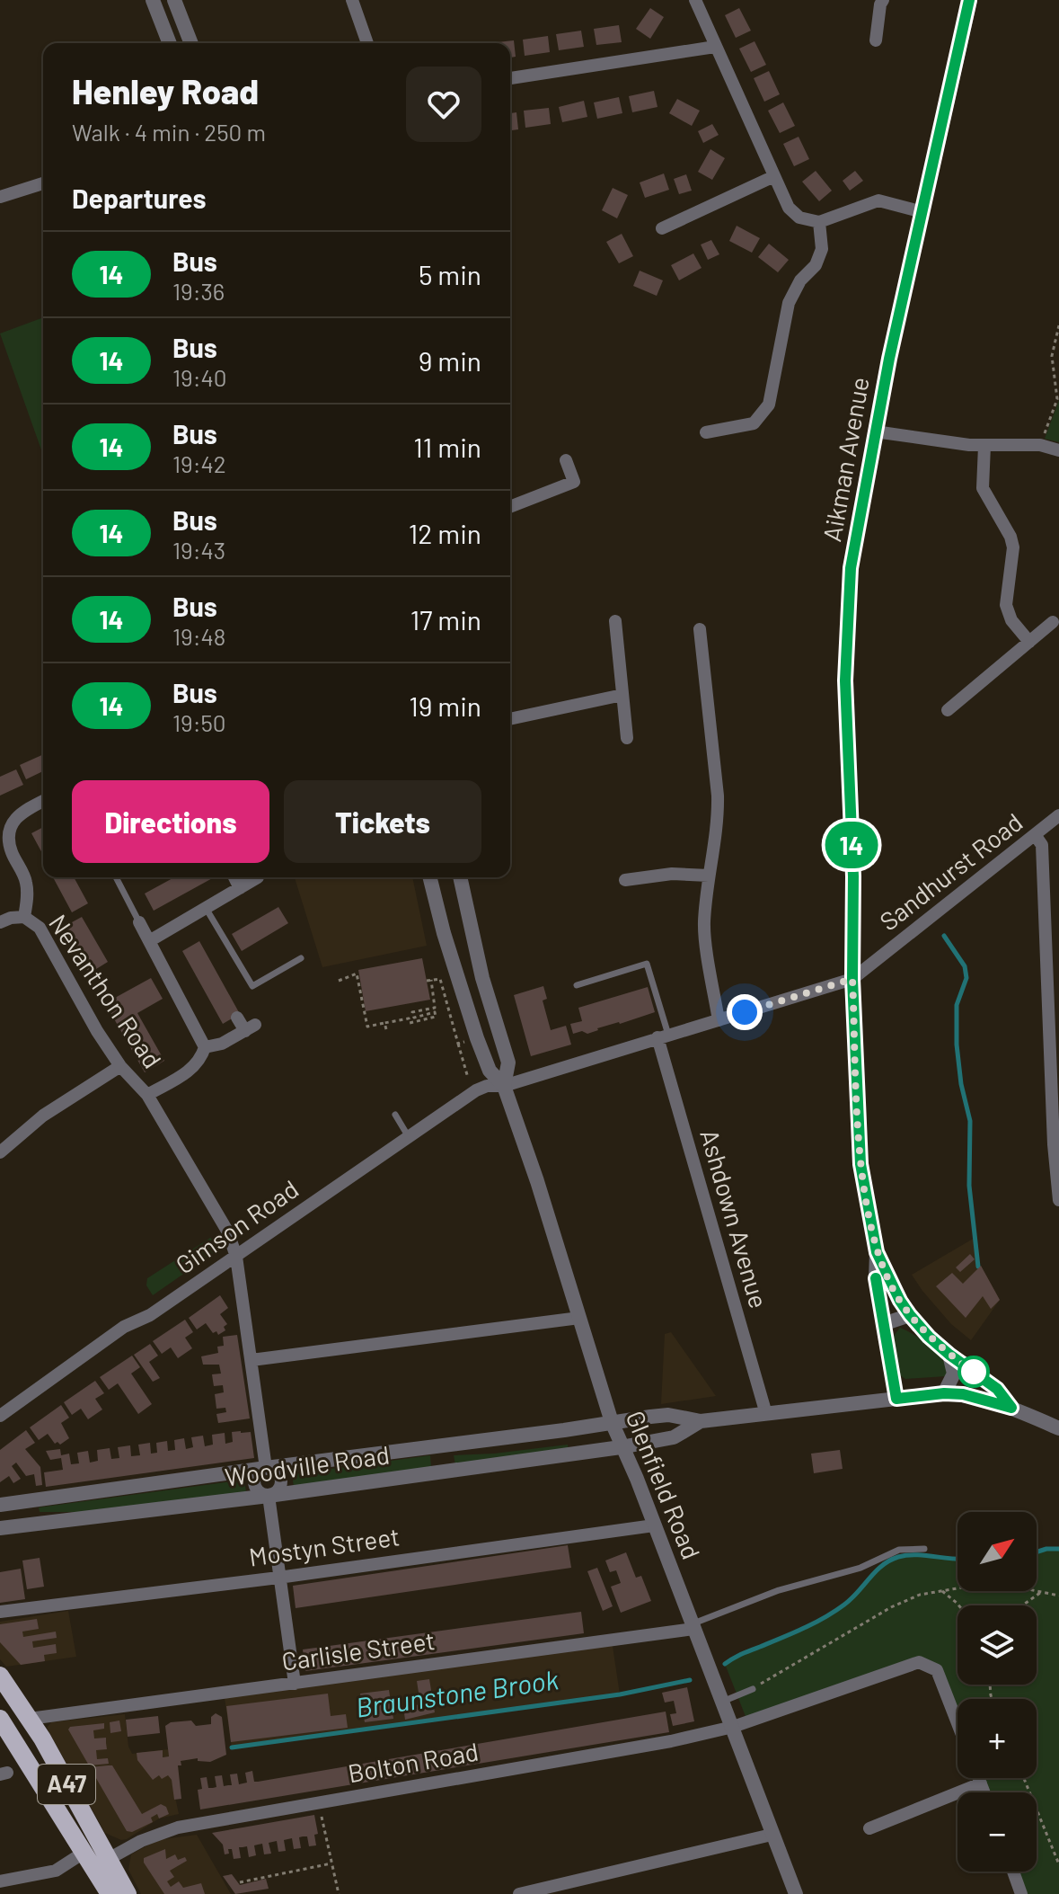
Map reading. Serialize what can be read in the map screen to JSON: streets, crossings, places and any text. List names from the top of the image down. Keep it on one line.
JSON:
{"streets":{"main road":["A47"],"street":["Aikman Avenue","Sandhurst Road","Nevanthon Road","Ashdown Avenue","Gimson Road","Woodville Road","Glenfield Road","Mostyn Street","Carlisle Street","Bolton Road"]},"crossings":[["Aikman Avenue","Sandhurst Road"],["Sandhurst Road","Ashdown Avenue"],["Sandhurst Road","Gimson Road"],["Sandhurst Road","Glenfield Road"],["Nevanthon Road","Gimson Road"],["Nevanthon Road","Woodville Road"],["Gimson Road","Glenfield Road"],["Woodville Road","Glenfield Road"],["Glenfield Road","Mostyn Street"],["Glenfield Road","Carlisle Street"],["Glenfield Road","Bolton Road"],["Carlisle Street","A47"],["Bolton Road","A47"]],"water":["Braunstone Brook"],"lines":["bus line 14"],"north":"top right","page":{"on_map":"14","heading":[["Henley Road","Walk · 4 min · 250 m"],"Departures"],"list":[{"mark":"14","name":"Bus","note":"19:36","value":"5 min"},{"mark":"14","name":"Bus","note":"19:40","value":"9 min"},{"mark":"14","name":"Bus","note":"19:42","value":"11 min"},{"mark":"14","name":"Bus","note":"19:43","value":"12 min"},{"mark":"14","name":"Bus","note":"19:48","value":"17 min"},{"mark":"14","name":"Bus","note":"19:50","value":"19 min"}],"buttons":["Directions","Tickets"],"map_buttons":["+","−"]}}
